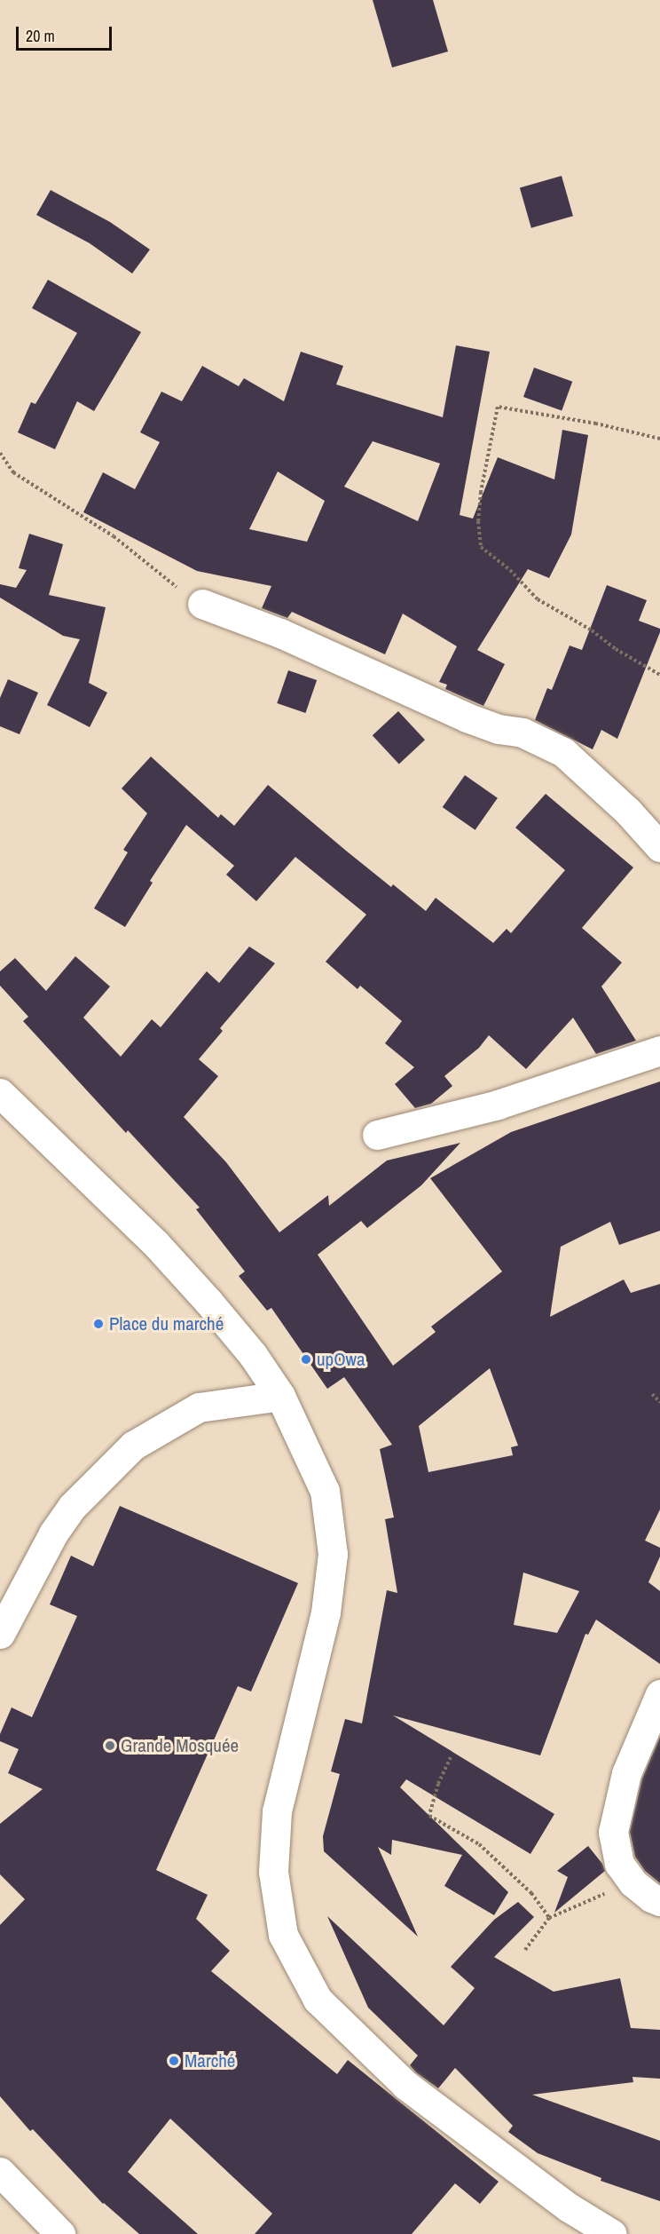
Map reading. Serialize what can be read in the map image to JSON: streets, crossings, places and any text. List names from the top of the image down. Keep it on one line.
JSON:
{"places":["Place du marché","upOwa","Grande Mosquée","Marché"],"scale_bar":"20 m"}
